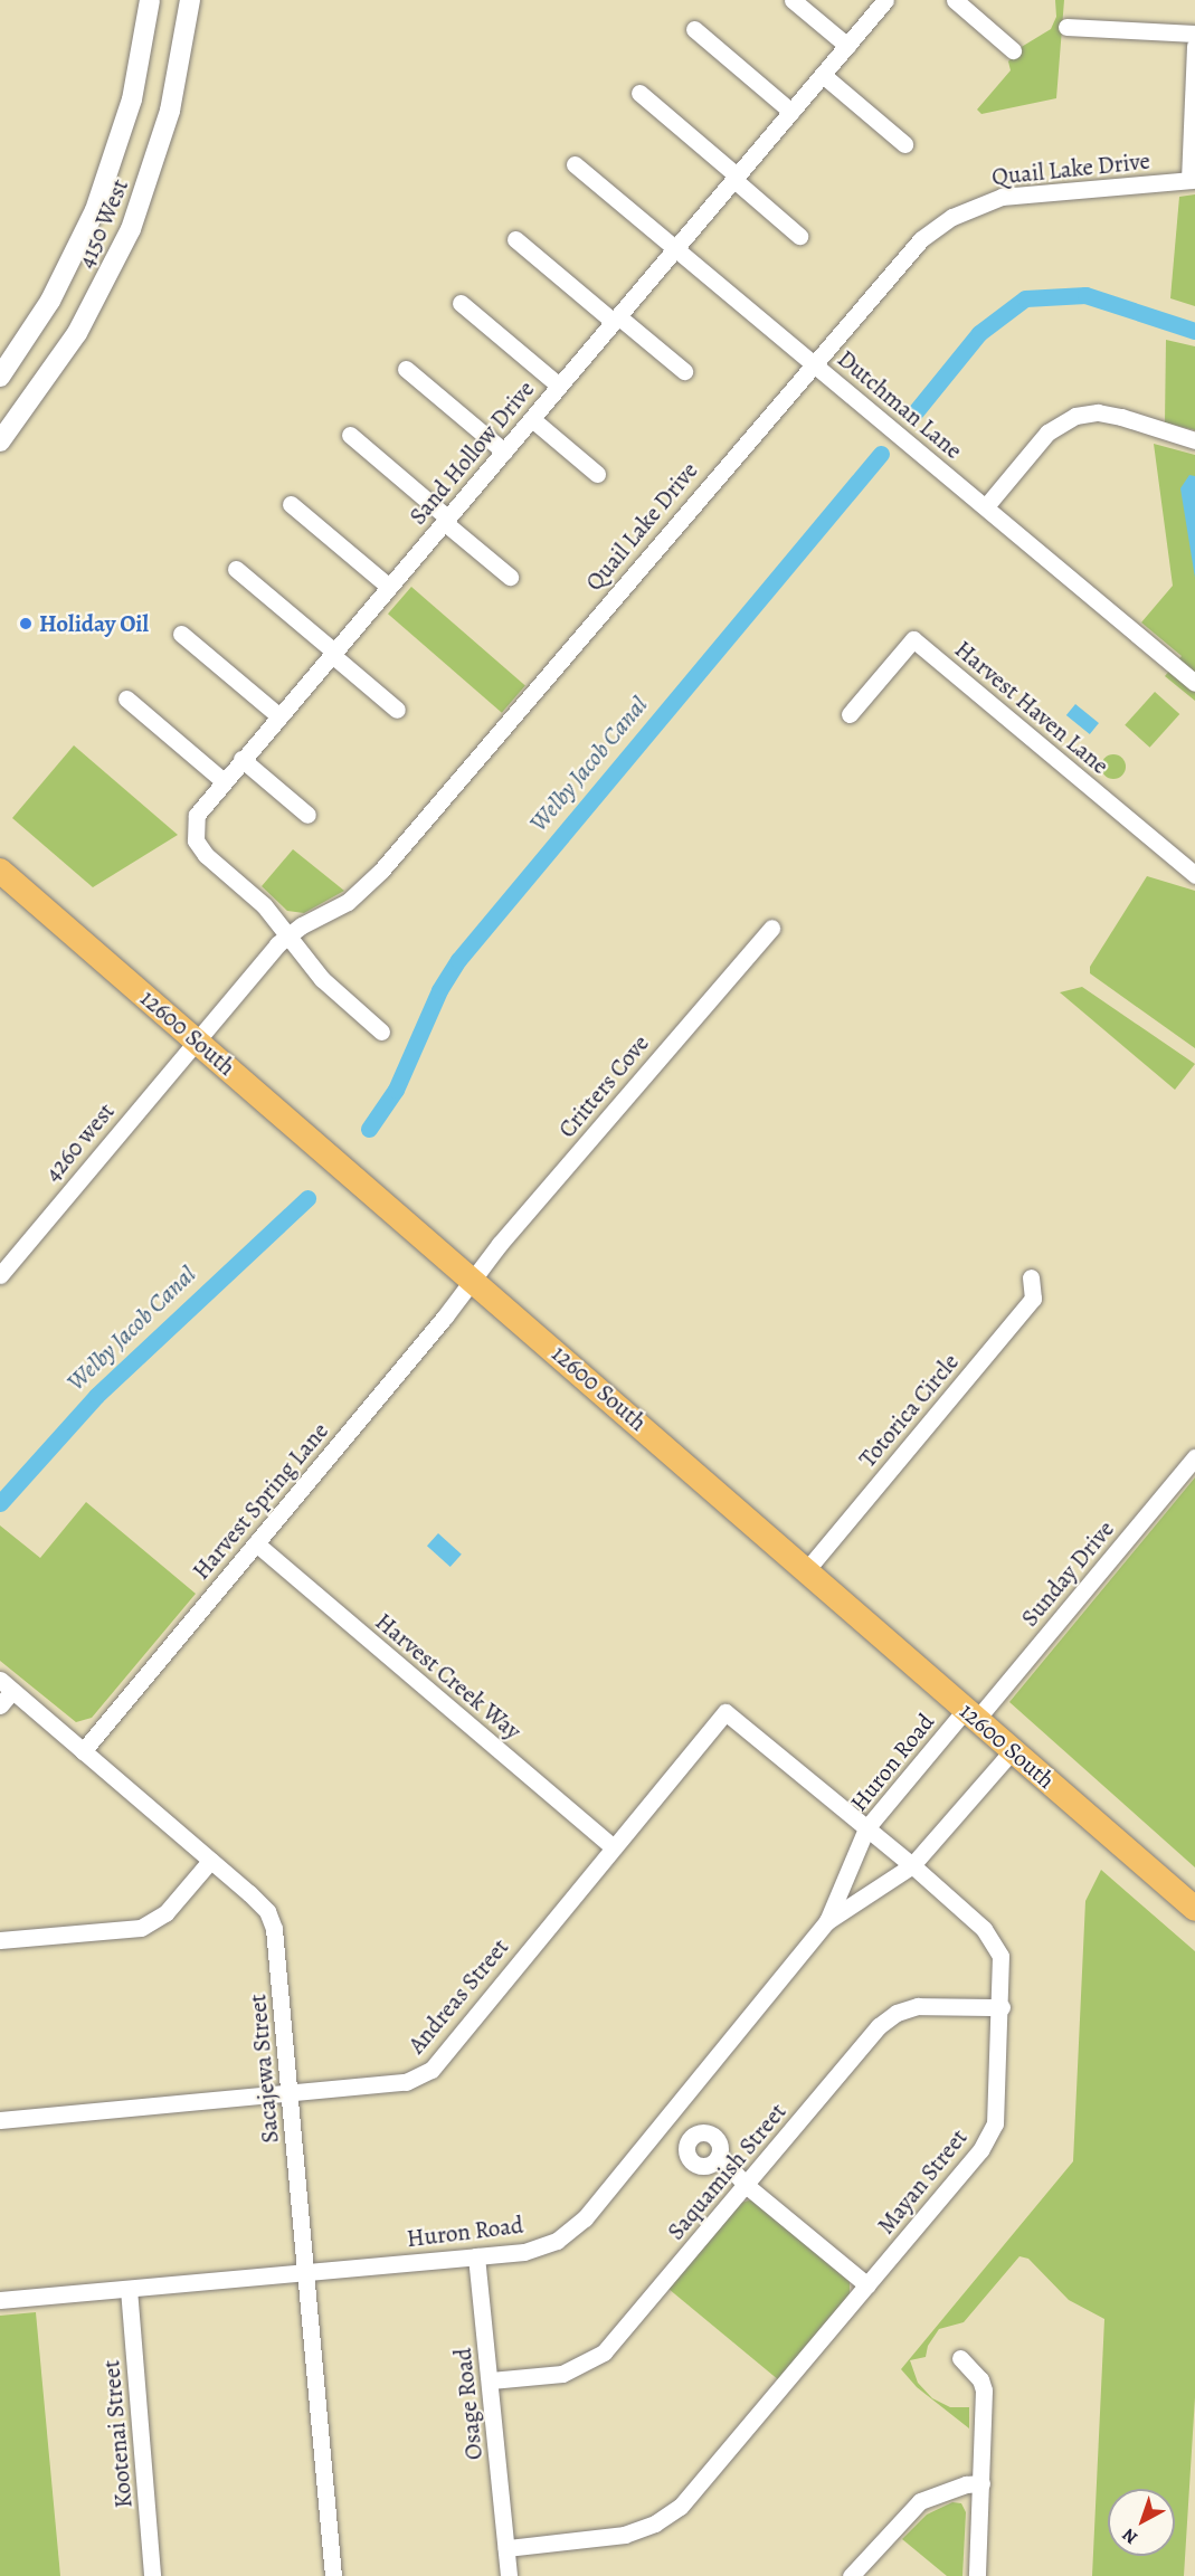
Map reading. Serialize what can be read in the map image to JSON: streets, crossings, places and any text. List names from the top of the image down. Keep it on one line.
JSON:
{"streets":{"main road":["12600 South"],"street":["Quail Lake Drive","4150 West","Dutchman Lane","Sand Hollow Drive","Harvest Haven Lane","Critters Cove","4260 west","Totorica Circle","Harvest Spring Lane","Sunday Drive","Harvest Creek Way","Huron Road","Andreas Street","Sacajewa Street","Saquamish Street","Mayan Street","Osage Road","Kootenai Street"]},"crossings":[["Quail Lake Drive","Dutchman Lane"],["Quail Lake Drive","Sand Hollow Drive"],["Quail Lake Drive","12600 South"],["Quail Lake Drive","4260 west"],["Dutchman Lane","Sand Hollow Drive"],["12600 South","Critters Cove"],["12600 South","4260 west"],["12600 South","Totorica Circle"],["12600 South","Harvest Spring Lane"],["12600 South","Sunday Drive"],["12600 South","Huron Road"],["Critters Cove","Harvest Spring Lane"],["Harvest Spring Lane","Harvest Creek Way"],["Harvest Spring Lane","Sacajewa Street"],["Sunday Drive","Huron Road"],["Harvest Creek Way","Andreas Street"],["Huron Road","Sacajewa Street"],["Huron Road","Mayan Street"],["Huron Road","Osage Road"],["Huron Road","Kootenai Street"],["Andreas Street","Sacajewa Street"],["Andreas Street","Mayan Street"],["Saquamish Street","Mayan Street"],["Saquamish Street","Osage Road"],["Mayan Street","Osage Road"]],"water":["Welby Jacob Canal"],"places":["Holiday Oil"],"north":"bottom left"}
